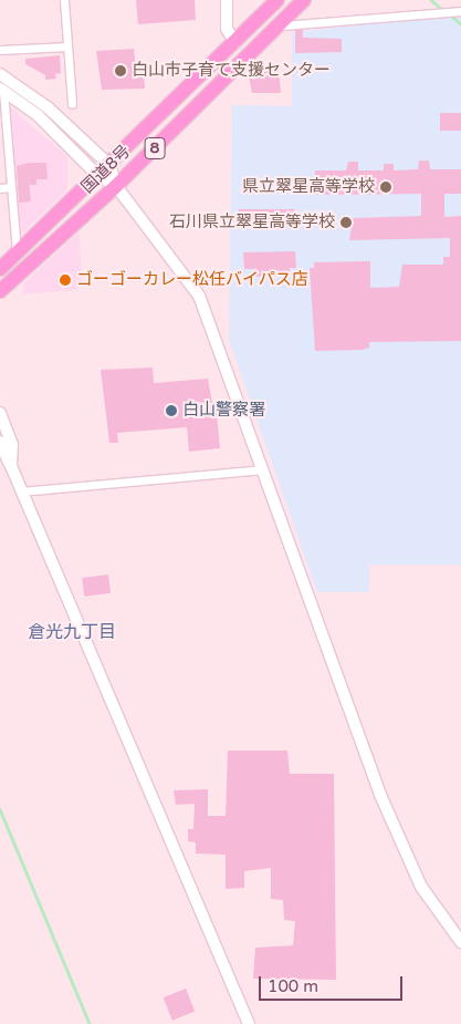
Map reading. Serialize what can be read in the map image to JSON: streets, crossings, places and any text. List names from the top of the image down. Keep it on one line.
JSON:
{"streets":{"highway":["8","国道8号"]},"districts":["倉光九丁目"],"places":["白山市子育て支援センター","県立翠星高等学校","石川県立翠星高等学校","ゴーゴーカレー松任バイパス店","白山警察署"],"scale_bar":"100 m"}
